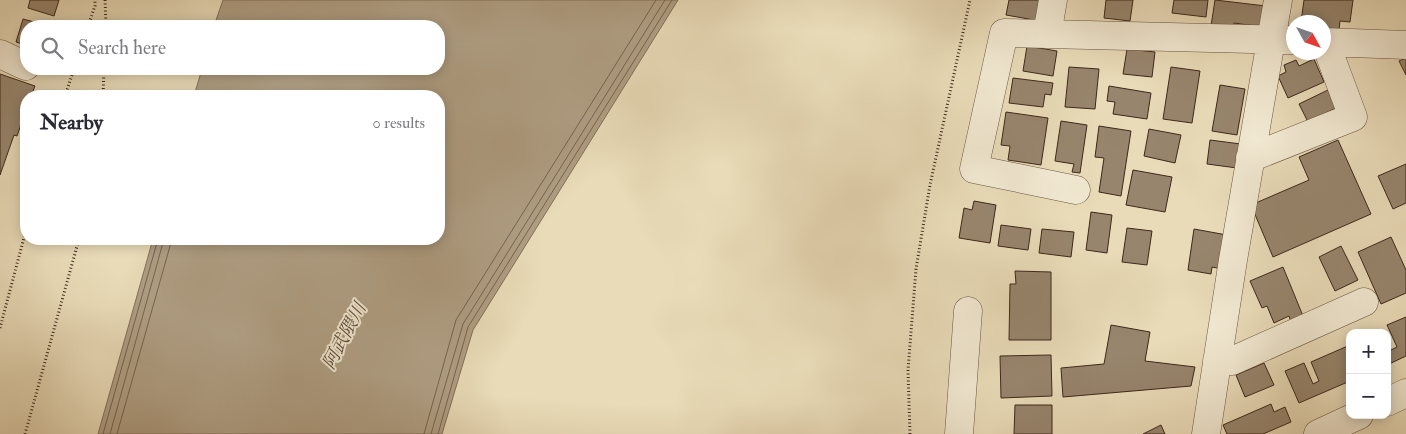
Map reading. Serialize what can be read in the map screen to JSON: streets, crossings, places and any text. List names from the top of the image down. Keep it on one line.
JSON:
{"water":["阿武隈川"],"north":"bottom right","page":{"search":"Search here","heading":["Nearby","0 results"],"map_buttons":["+","−"]}}
